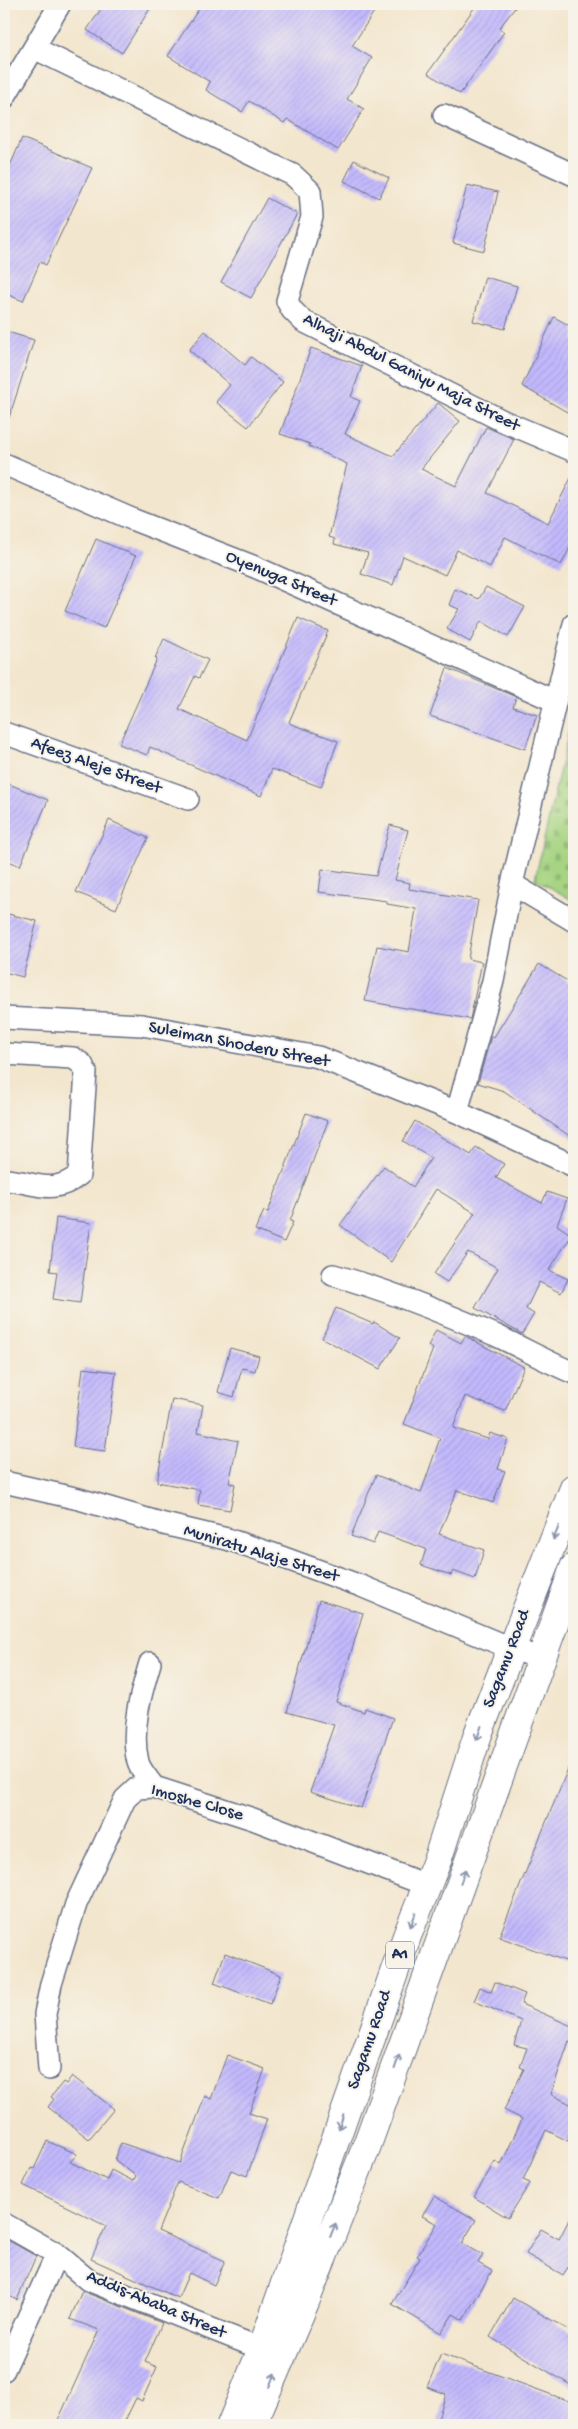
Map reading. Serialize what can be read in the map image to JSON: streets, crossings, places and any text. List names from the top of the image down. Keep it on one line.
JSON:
{"streets":{"highway":["Sagamu Road","A1"],"street":["Alhaji Abdul Ganiyu Maja Street","Oyenuga Street","Afeez Aleje Street","Suleiman Shoderu Street","Muniratu Alaje Street","Imoshe Close","Addis-Ababa Street"]},"crossings":[["Muniratu Alaje Street","Sagamu Road"],["Sagamu Road","Imoshe Close"],["Sagamu Road","Addis-Ababa Street"]]}
